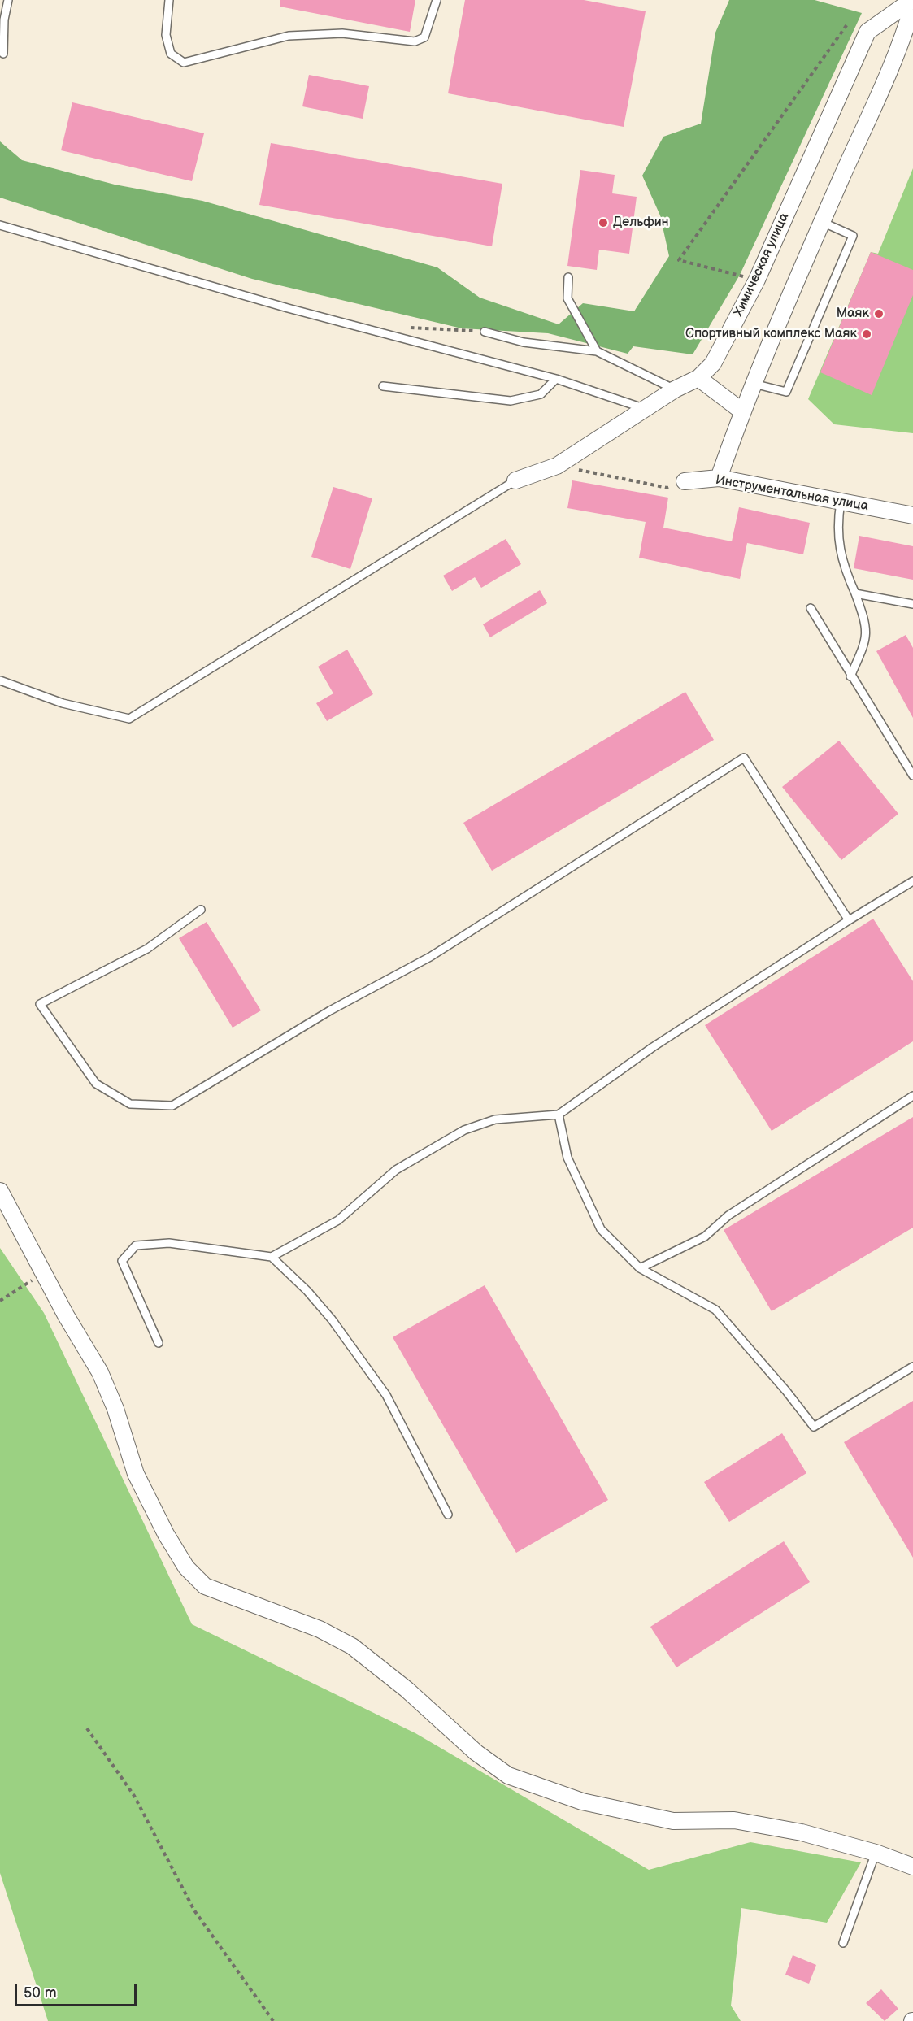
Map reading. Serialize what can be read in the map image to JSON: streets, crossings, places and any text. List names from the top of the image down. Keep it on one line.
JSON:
{"streets":{"street":["Химическая улица","Инструментальная улица"]},"places":["Дельфин","Маяк","Спортивный комплекс Маяк"],"scale_bar":"50 m"}
